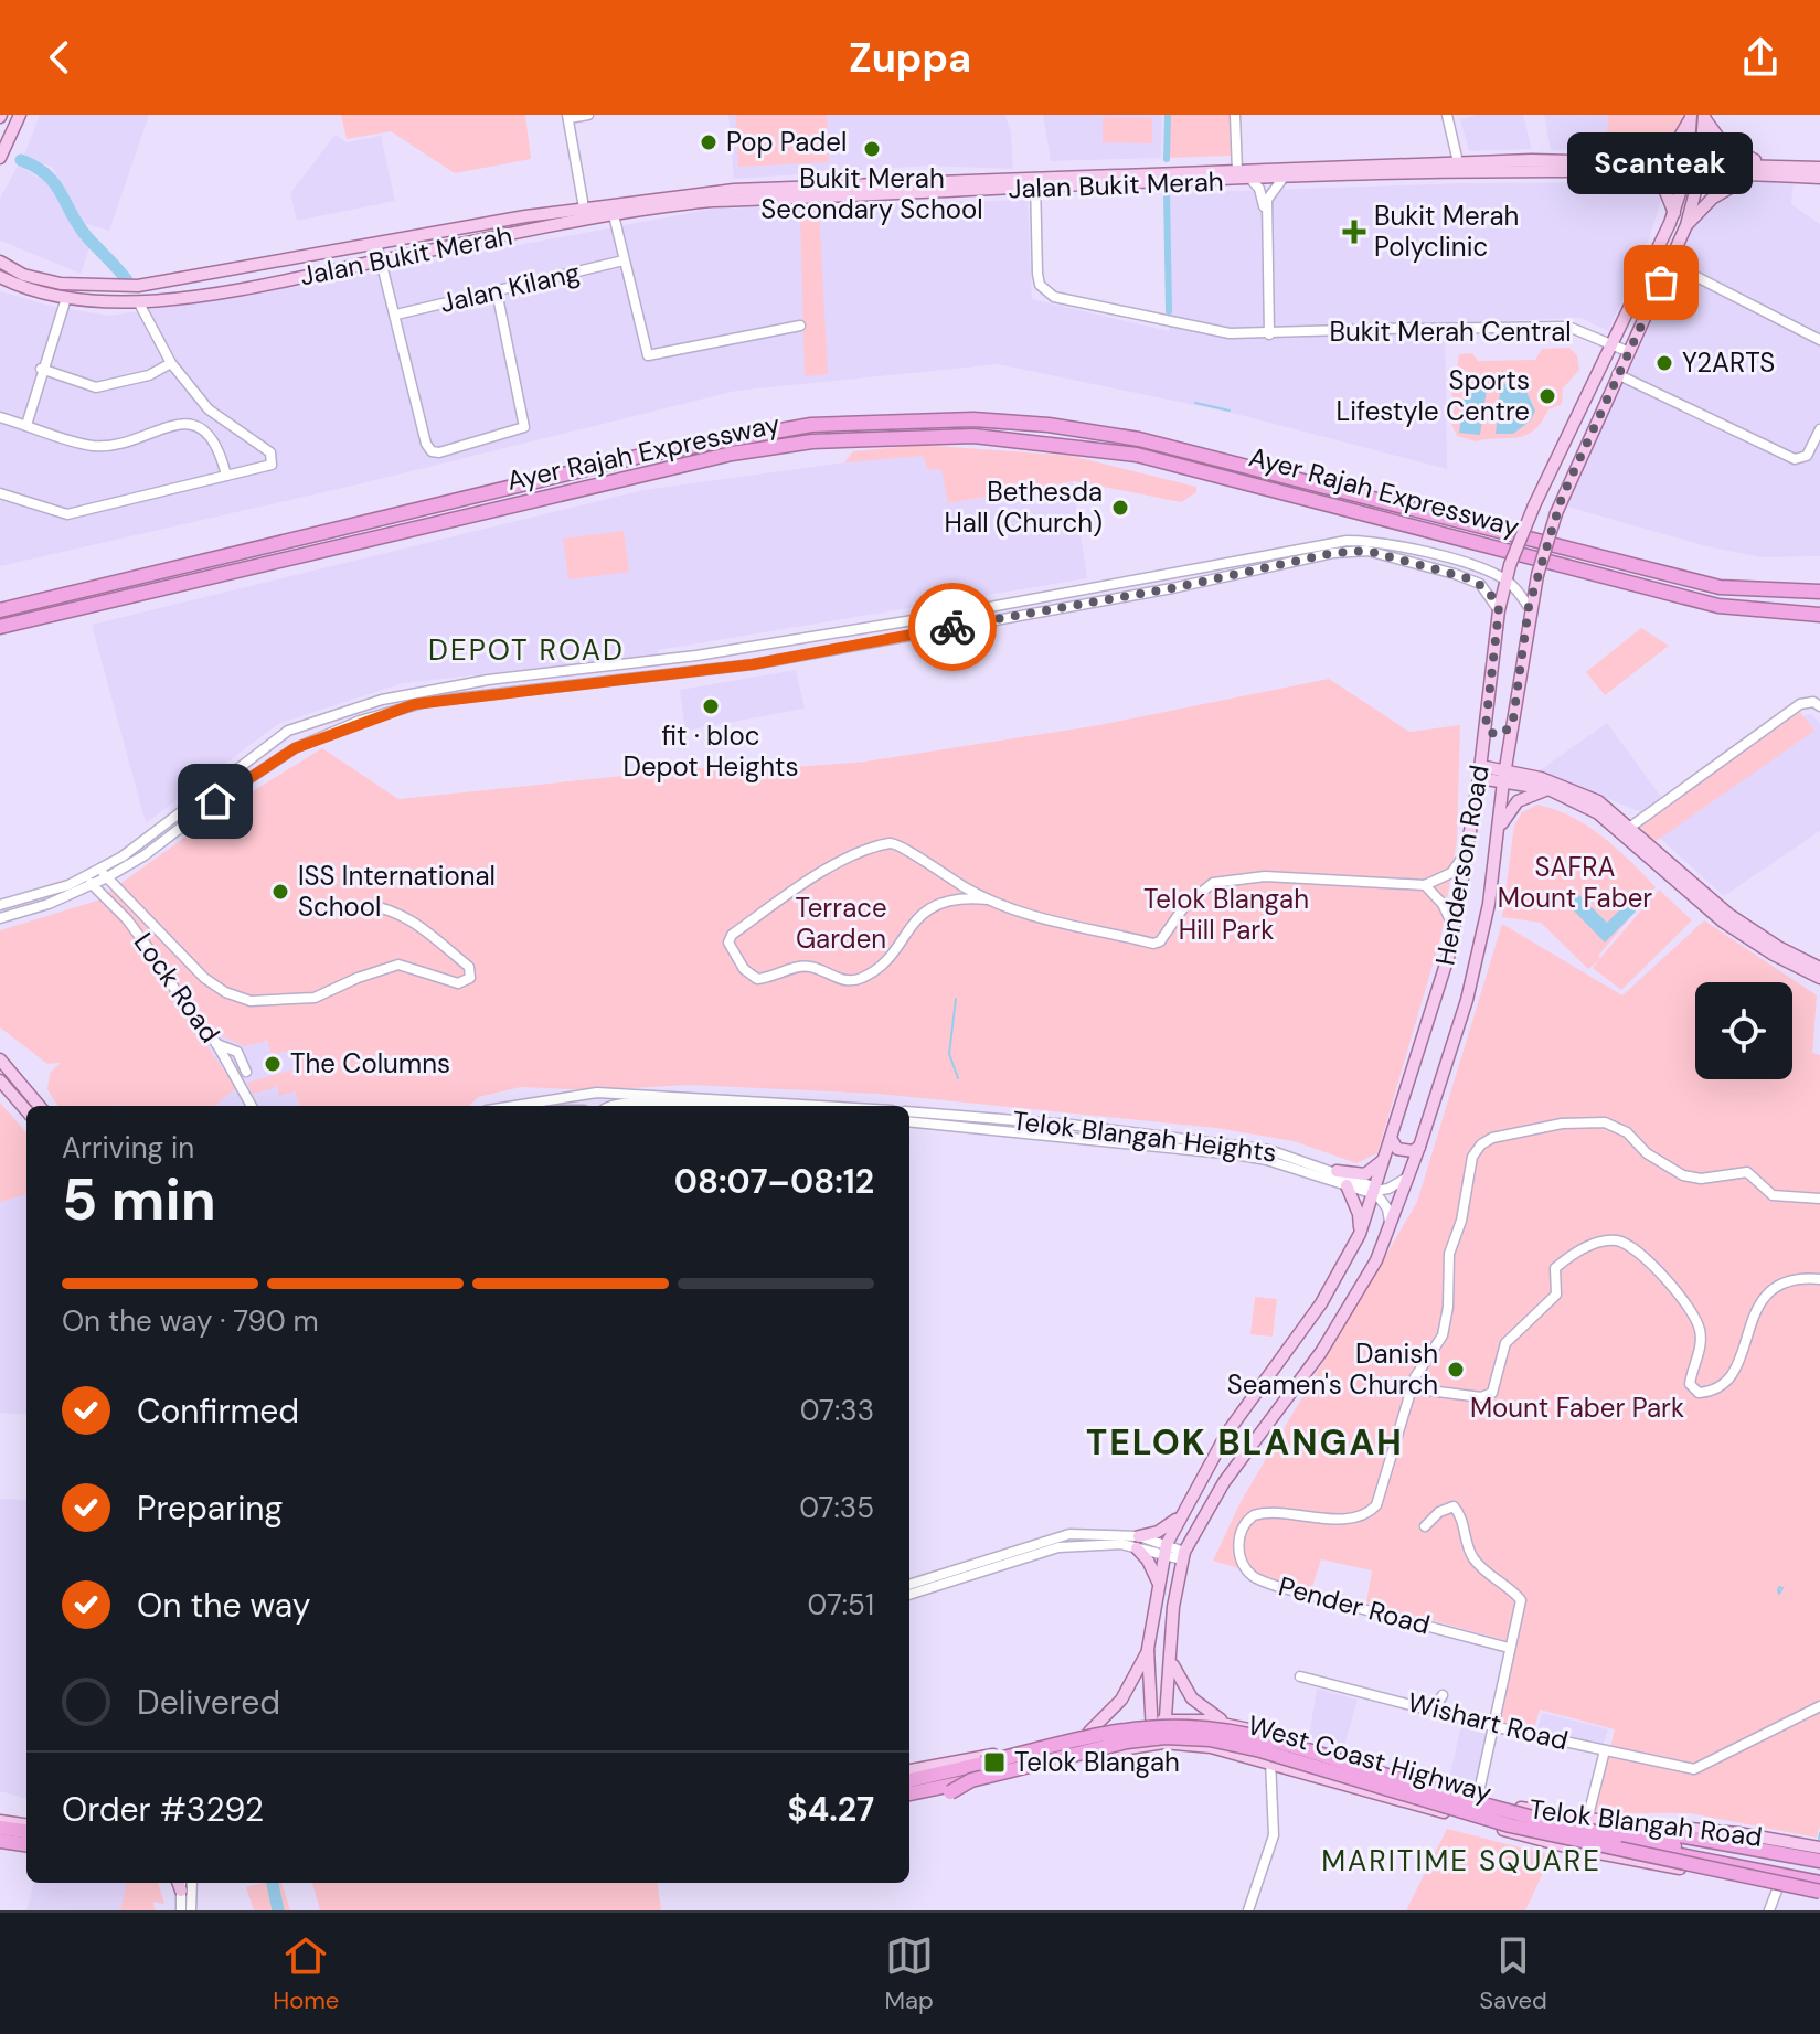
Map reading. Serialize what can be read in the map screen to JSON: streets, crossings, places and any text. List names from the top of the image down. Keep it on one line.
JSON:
{"streets":{"highway":["Ayer Rajah Expressway","West Coast Highway"],"main road":["Jalan Bukit Merah","Henderson Road","Telok Blangah Road"],"street":["Jalan Kilang","Bukit Merah Central","Lock Road","Telok Blangah Heights","Pender Road","Wishart Road"]},"crossings":[["Jalan Bukit Merah","Bukit Merah Central"],["Jalan Bukit Merah","Henderson Road"],["Bukit Merah Central","Henderson Road"],["Henderson Road","Telok Blangah Heights"],["Henderson Road","Telok Blangah Road"],["Wishart Road","Telok Blangah Road"],["West Coast Highway","Telok Blangah Road"]],"districts":["DEPOT ROAD","TELOK BLANGAH","MARITIME SQUARE"],"parks":["SAFRA Mount Faber","Telok Blangah Hill Park","Terrace Garden","Mount Faber Park"],"places":{"other":["Pop Padel","Bukit Merah Secondary School","Scanteak","Y2ARTS","Sports Lifestyle Centre","Bethesda Hall (Church)","fit · bloc Depot Heights","ISS International School","The Columns","Danish Seamen's Church"],"health":["Bukit Merah Polyclinic"],"transit":["Telok Blangah"]},"page":{"header":"Zuppa","bubble":"Scanteak","heading":["5 min","Arriving in","08:07–08:12"],"panel":["Order #3292","$4.27"],"bar":"On the way · 790 m","list":[["Confirmed","07:33"],["Preparing","07:35"],["On the way","07:51"],"Delivered"],"tabs":["Home","Map","Saved"]}}
